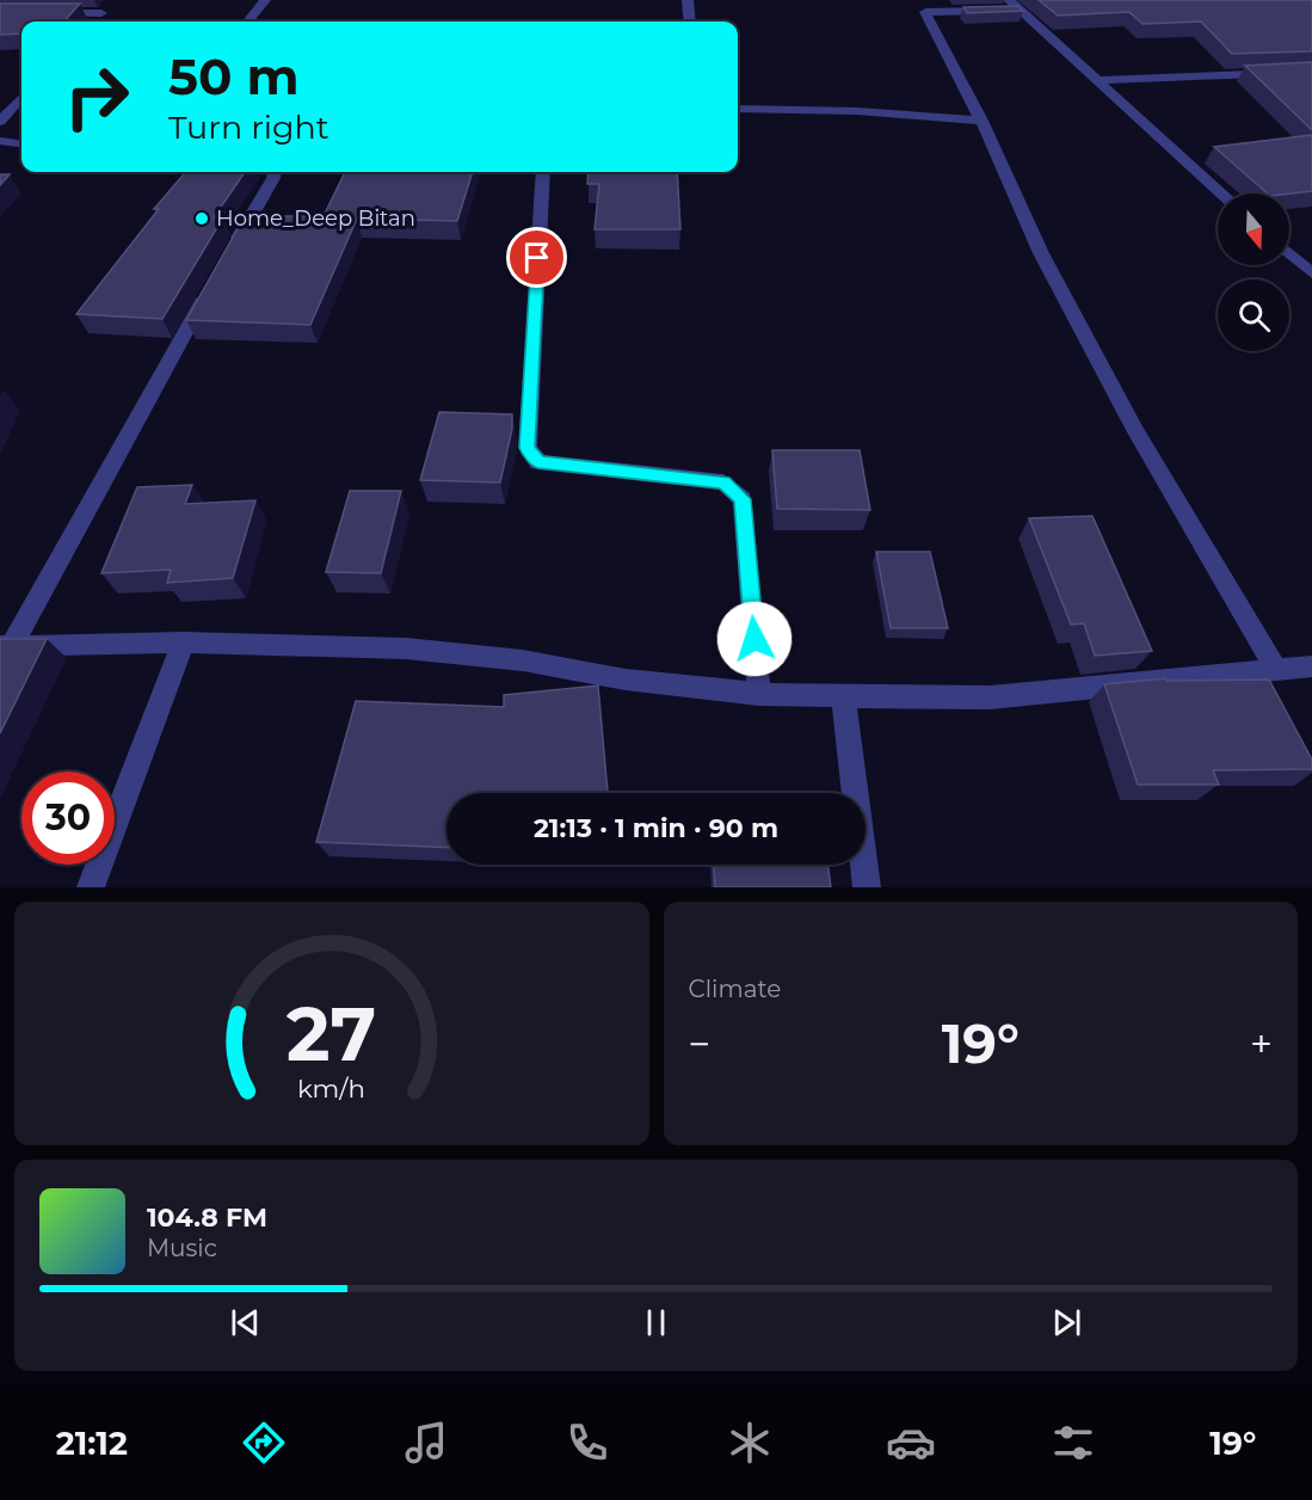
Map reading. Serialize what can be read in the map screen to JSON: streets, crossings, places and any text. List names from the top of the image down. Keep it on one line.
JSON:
{"places":["Home_Deep Bitan"],"north":"bottom","page":{"turn":["50 m","Turn right"],"limit":"30","trip":"21:13 · 1 min · 90 m","tile":"Climate","heat":["−","19°","+"],"song":["104.8 FM","Music"],"tabs":["21:12","19°"],"gauge":["27","km/h"]}}
